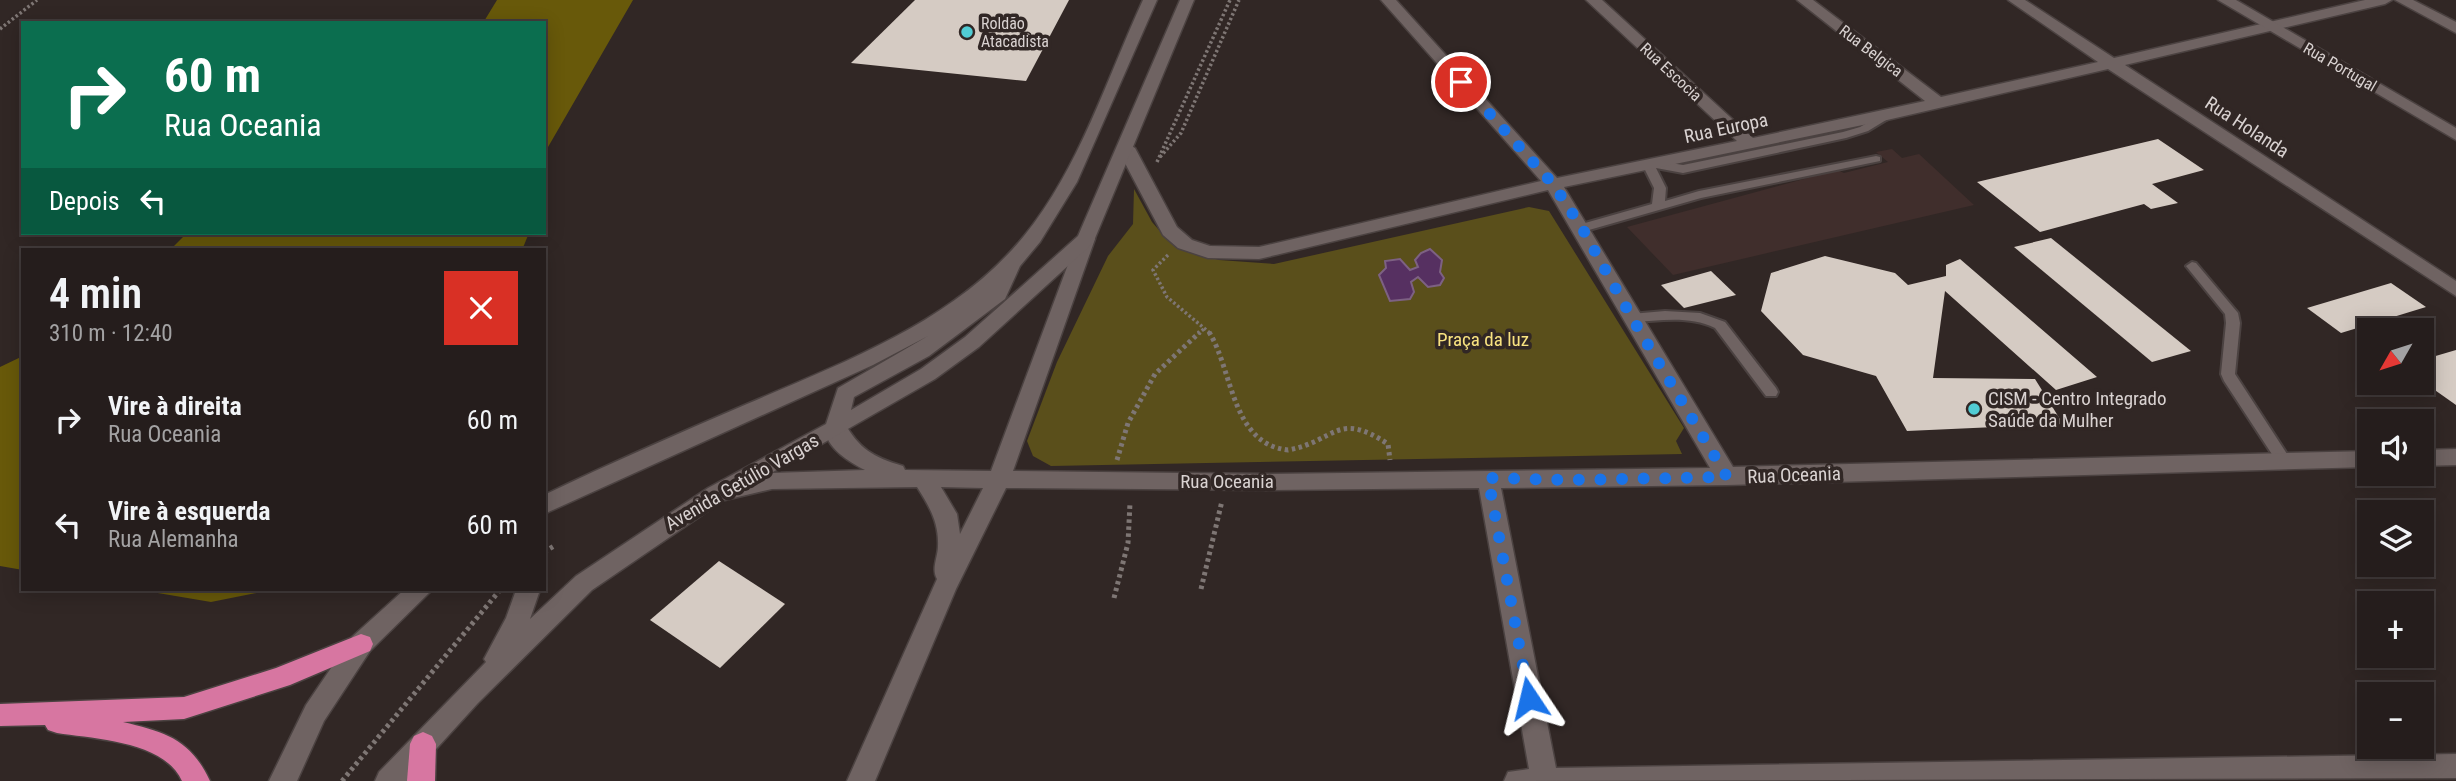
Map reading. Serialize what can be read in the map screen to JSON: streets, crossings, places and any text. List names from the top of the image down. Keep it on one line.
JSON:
{"streets":{"street":["Rua Belgica","Rua Portugal","Rua Escocia","Rua Holanda","Rua Europa","Rua Oceania","Avenida Getúlio Vargas"]},"crossings":[["Rua Belgica","Rua Europa"],["Rua Portugal","Rua Europa"],["Rua Escocia","Rua Europa"],["Rua Holanda","Rua Europa"],["Rua Oceania","Avenida Getúlio Vargas"]],"parks":["Praça da luz"],"places":["Roldão Atacadista","CISM - Centro Integrado Saúde da Mulher"],"north":"bottom left","page":{"turn":["60 m","Rua Oceania"],"then":"Depois","heading":["4 min","310 m · 12:40"],"map_buttons":["+","−"],"list":[{"name":"Vire à direita","note":"Rua Oceania","value":"60 m"},{"name":"Vire à esquerda","note":"Rua Alemanha","value":"60 m"}]}}
